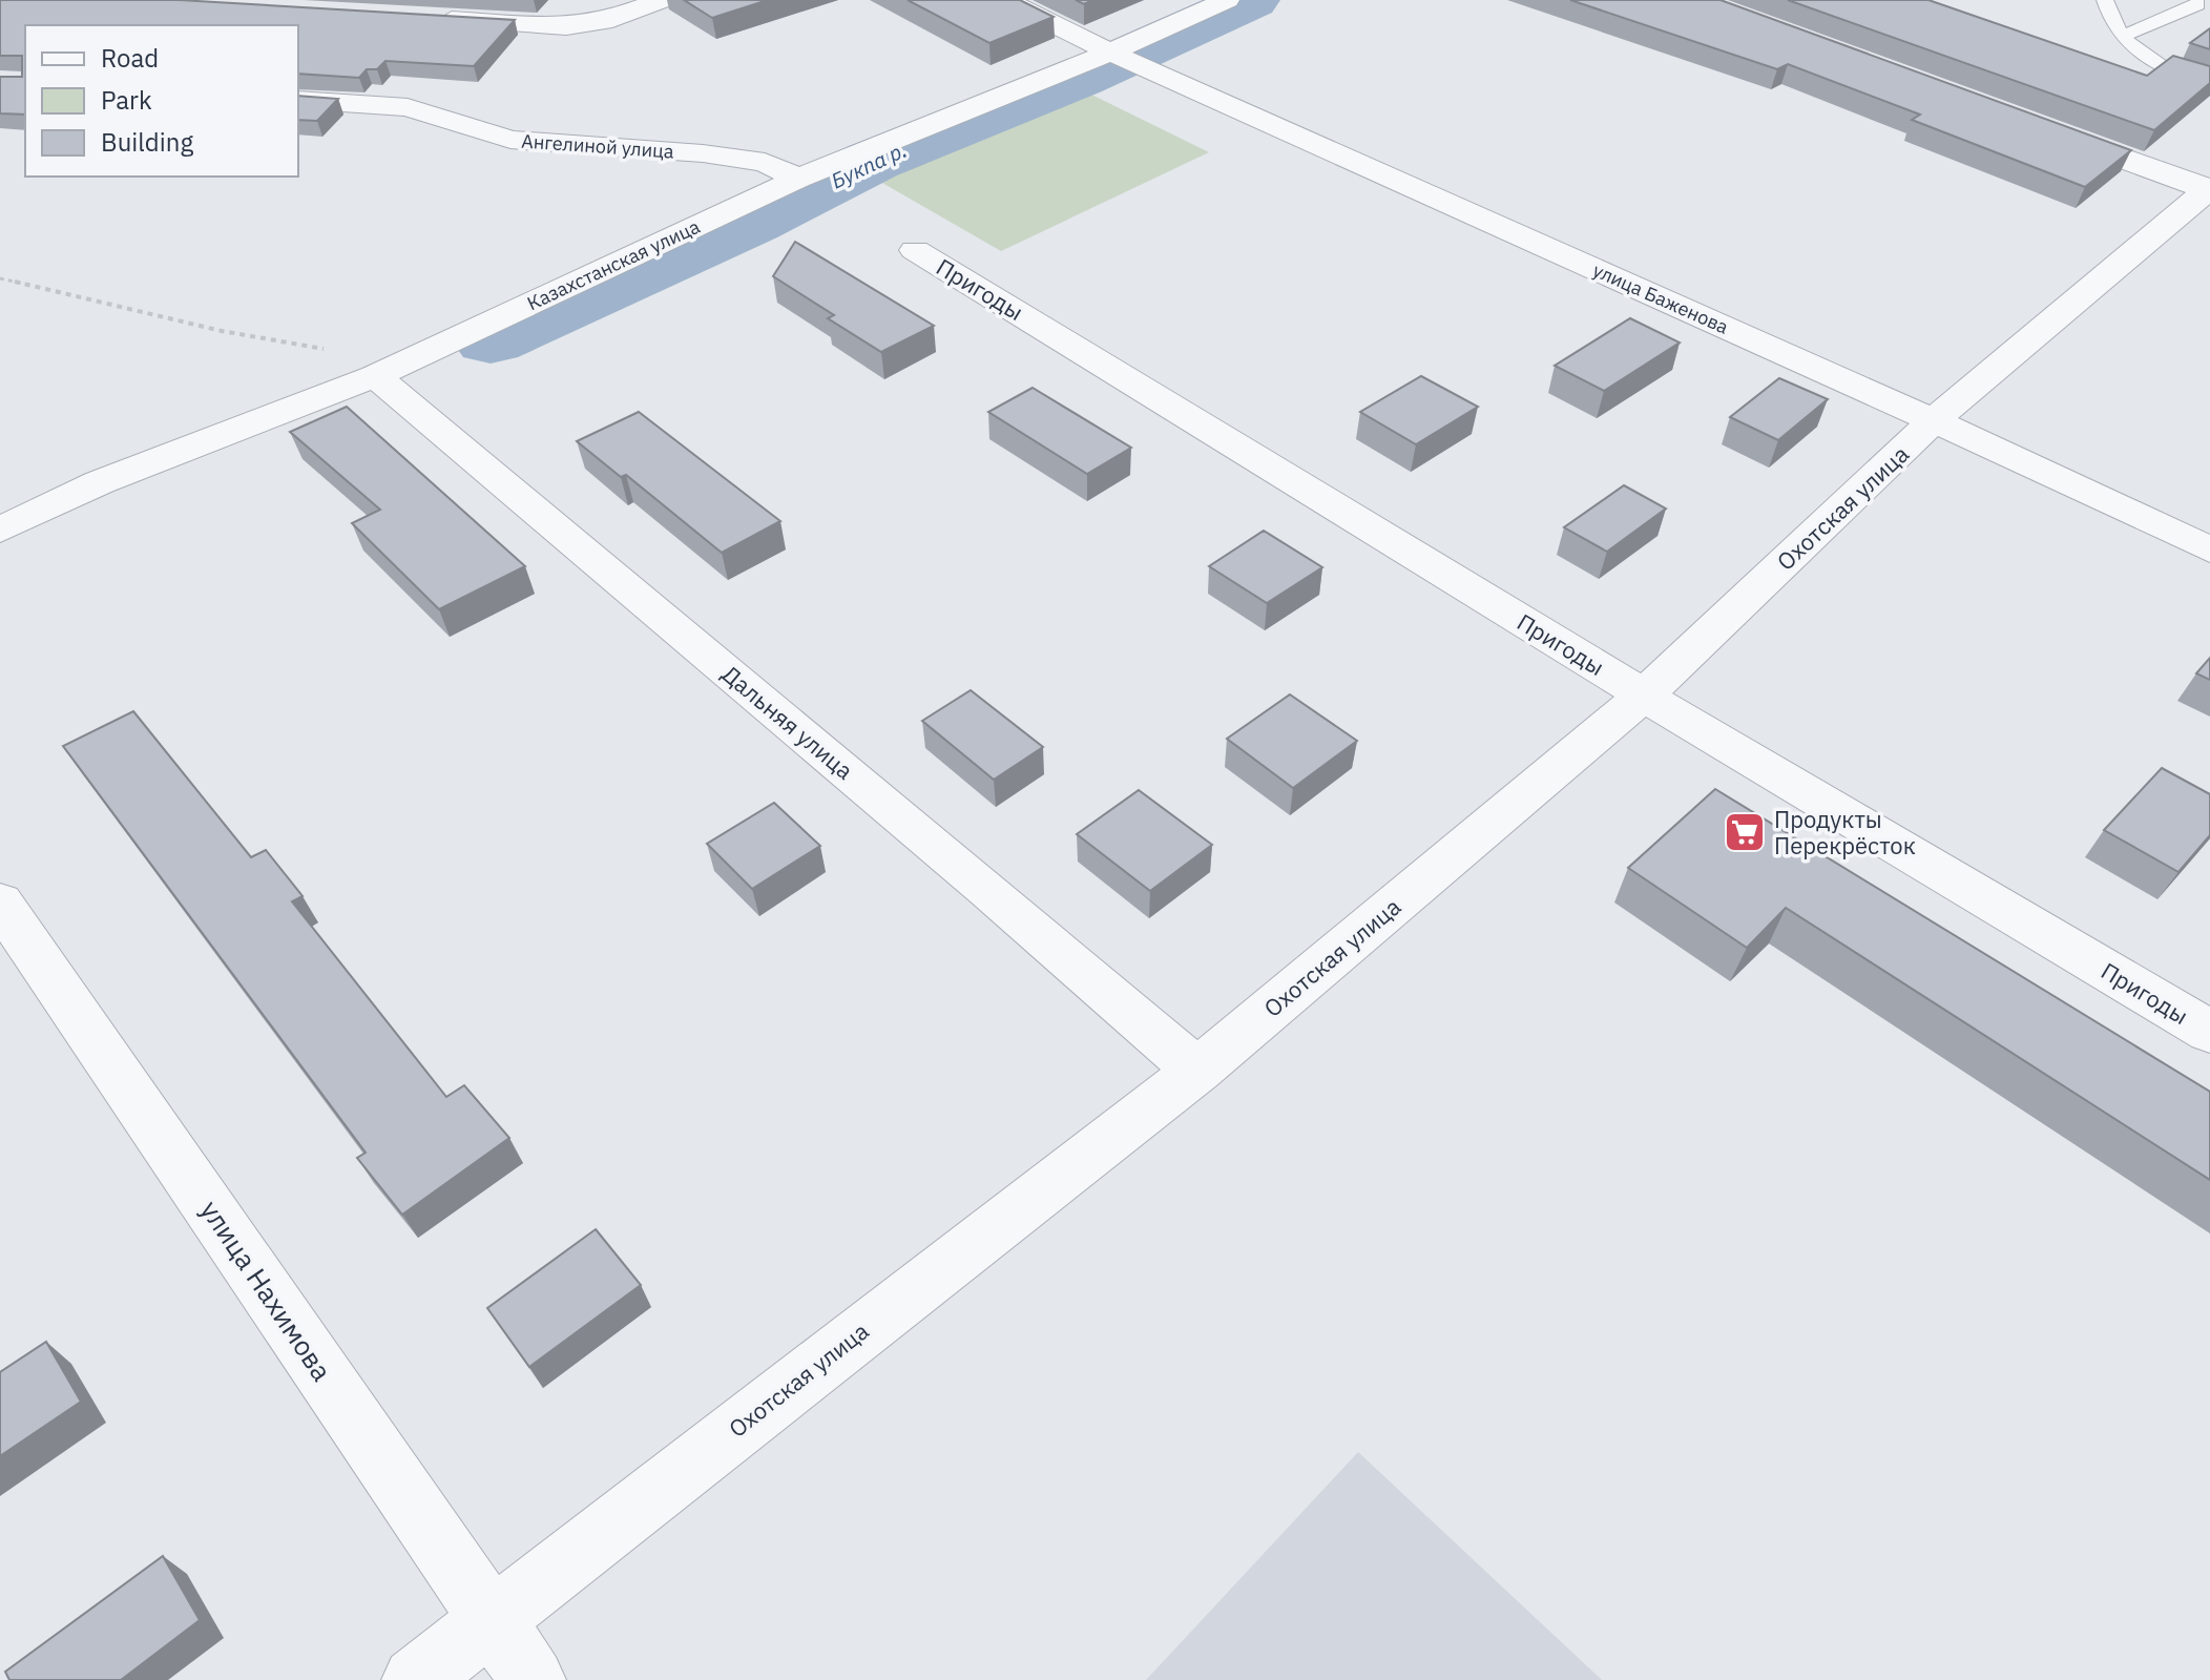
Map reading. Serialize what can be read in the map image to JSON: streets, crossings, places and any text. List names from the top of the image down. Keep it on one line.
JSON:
{"streets":{"street":["Ангелиной улица","Казахстанская улица","Пригоды","улица Баженова","Охотская улица","Дальняя улица","улица Нахимова"]},"crossings":[["Ангелиной улица","Казахстанская улица"],["Казахстанская улица","улица Баженова"],["Казахстанская улица","Дальняя улица"],["Пригоды","Охотская улица"],["улица Баженова","Охотская улица"],["Охотская улица","Дальняя улица"],["Охотская улица","улица Нахимова"]],"water":["Букпа р."],"places":{"supermarket":["Продукты Перекрёсток"]},"legend":["Road","Park","Building"]}
